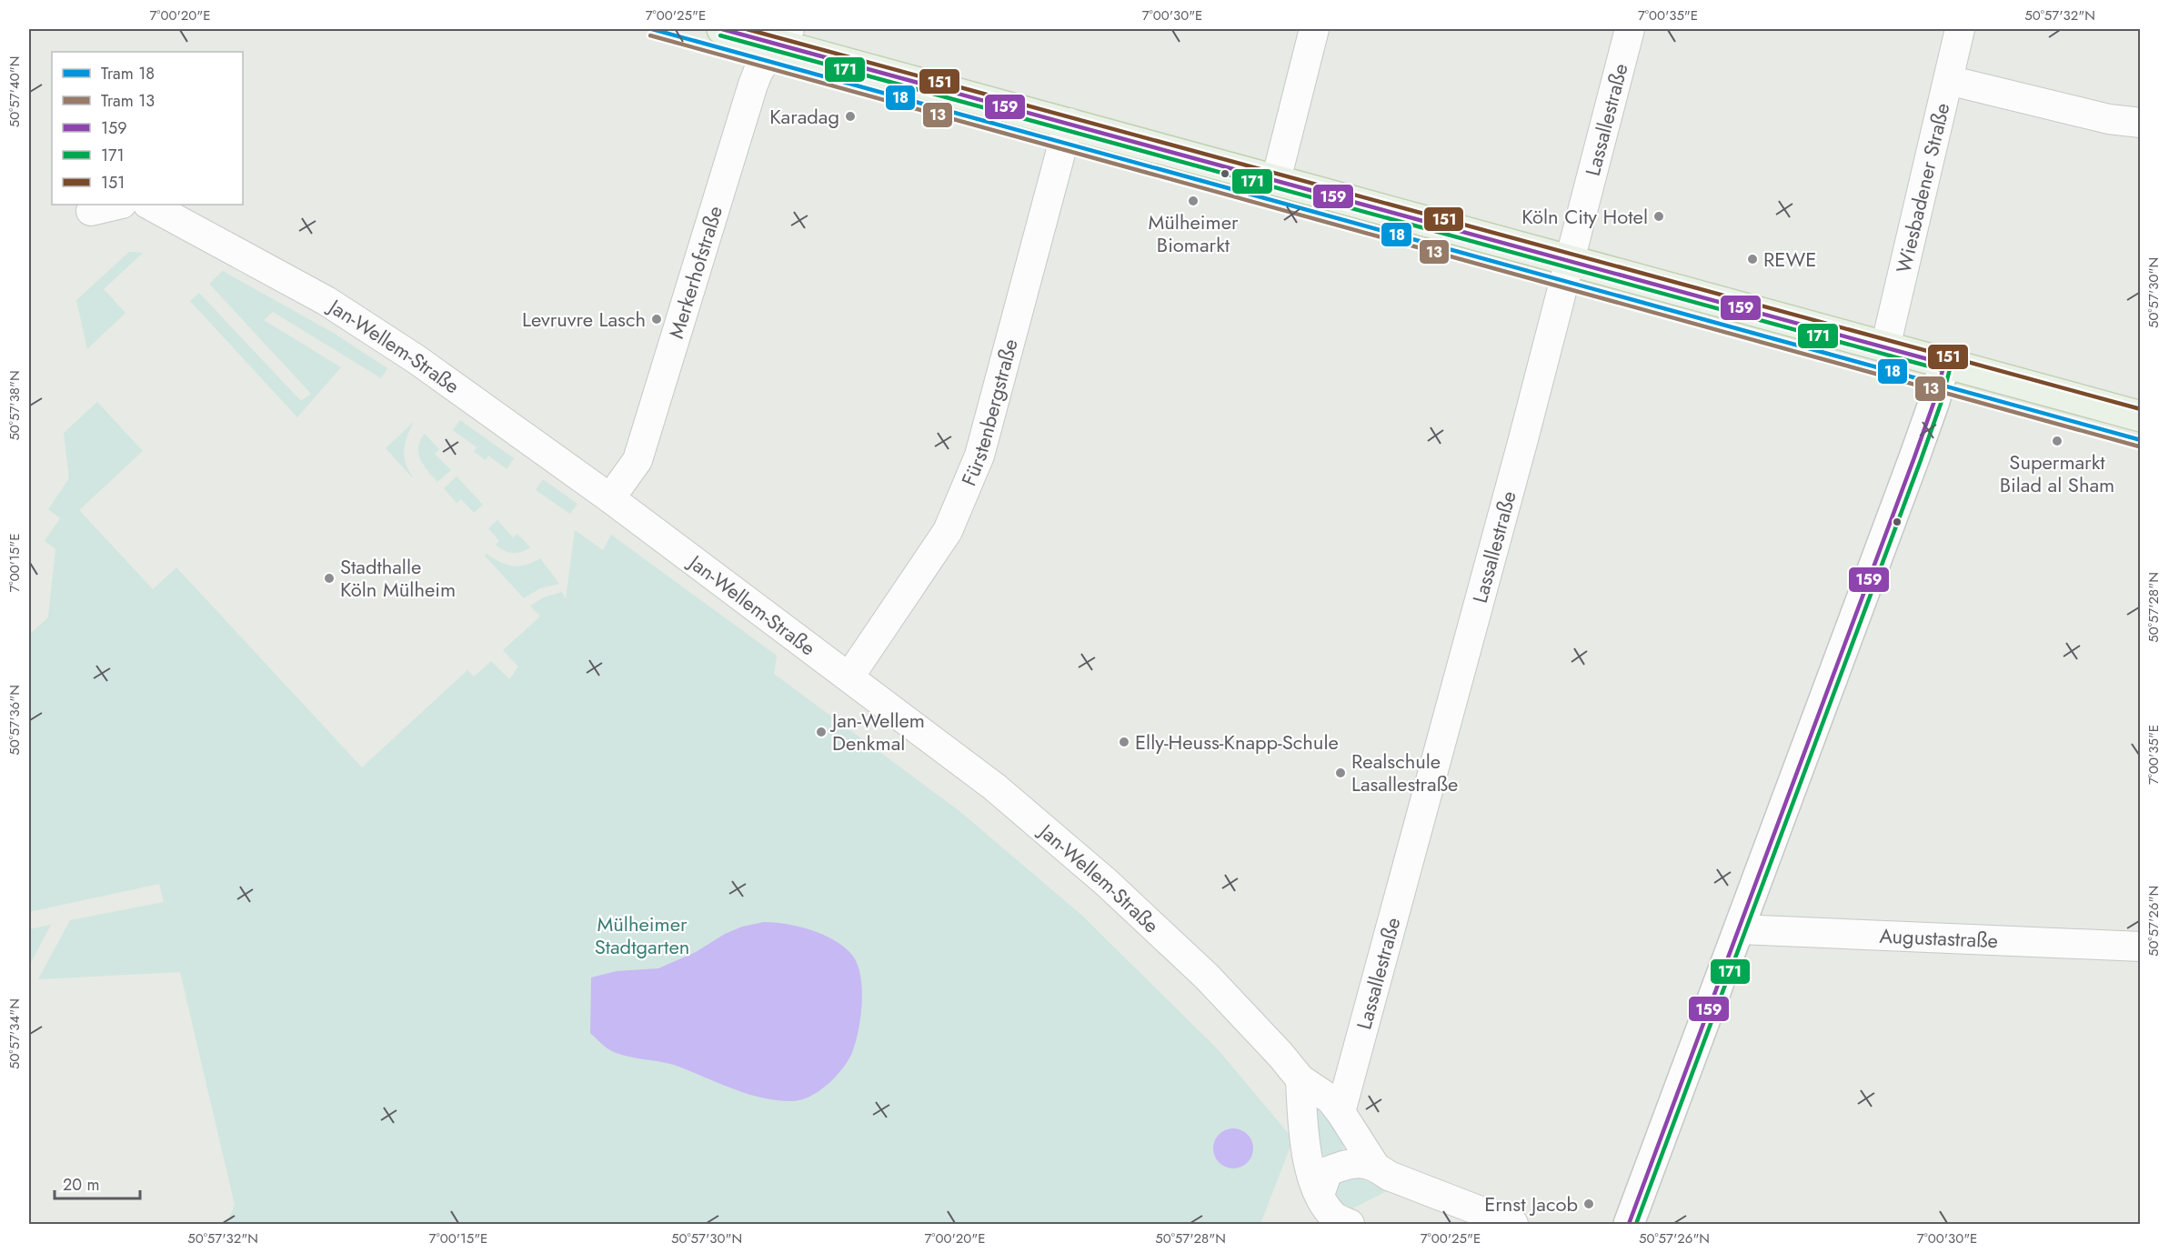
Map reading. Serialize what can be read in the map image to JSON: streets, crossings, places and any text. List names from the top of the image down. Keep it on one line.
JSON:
{"streets":{"street":["Lassallestraße","Wiesbadener Straße","Merkerhofstraße","Jan-Wellem-Straße","Fürstenbergstraße","Augustastraße"]},"crossings":[["Lassallestraße","Jan-Wellem-Straße"],["Merkerhofstraße","Jan-Wellem-Straße"],["Jan-Wellem-Straße","Fürstenbergstraße"]],"parks":["Mülheimer Stadtgarten"],"places":["Karadag","Mülheimer Biomarkt","Köln City Hotel","REWE","Levruvre Lasch","Supermarkt Bilad al Sham","Stadthalle Köln Mülheim","Jan-Wellem Denkmal","Elly-Heuss-Knapp-Schule","Realschule Lasallestraße","Ernst Jacob"],"lines":["tram line 18","transit line 159","transit line 151","tram line 13","transit line 171"],"legend":["Tram 18","Tram 13","159","171","151"],"scale_bar":"20 m","coordinates":["7°00'20\"E","7°00'25\"E","7°00'30\"E","7°00'35\"E","50°57'32\"N","50°57'40\"N","50°57'30\"N","50°57'38\"N","7°00'15\"E","50°57'28\"N","50°57'36\"N","50°57'26\"N","50°57'34\"N"]}
